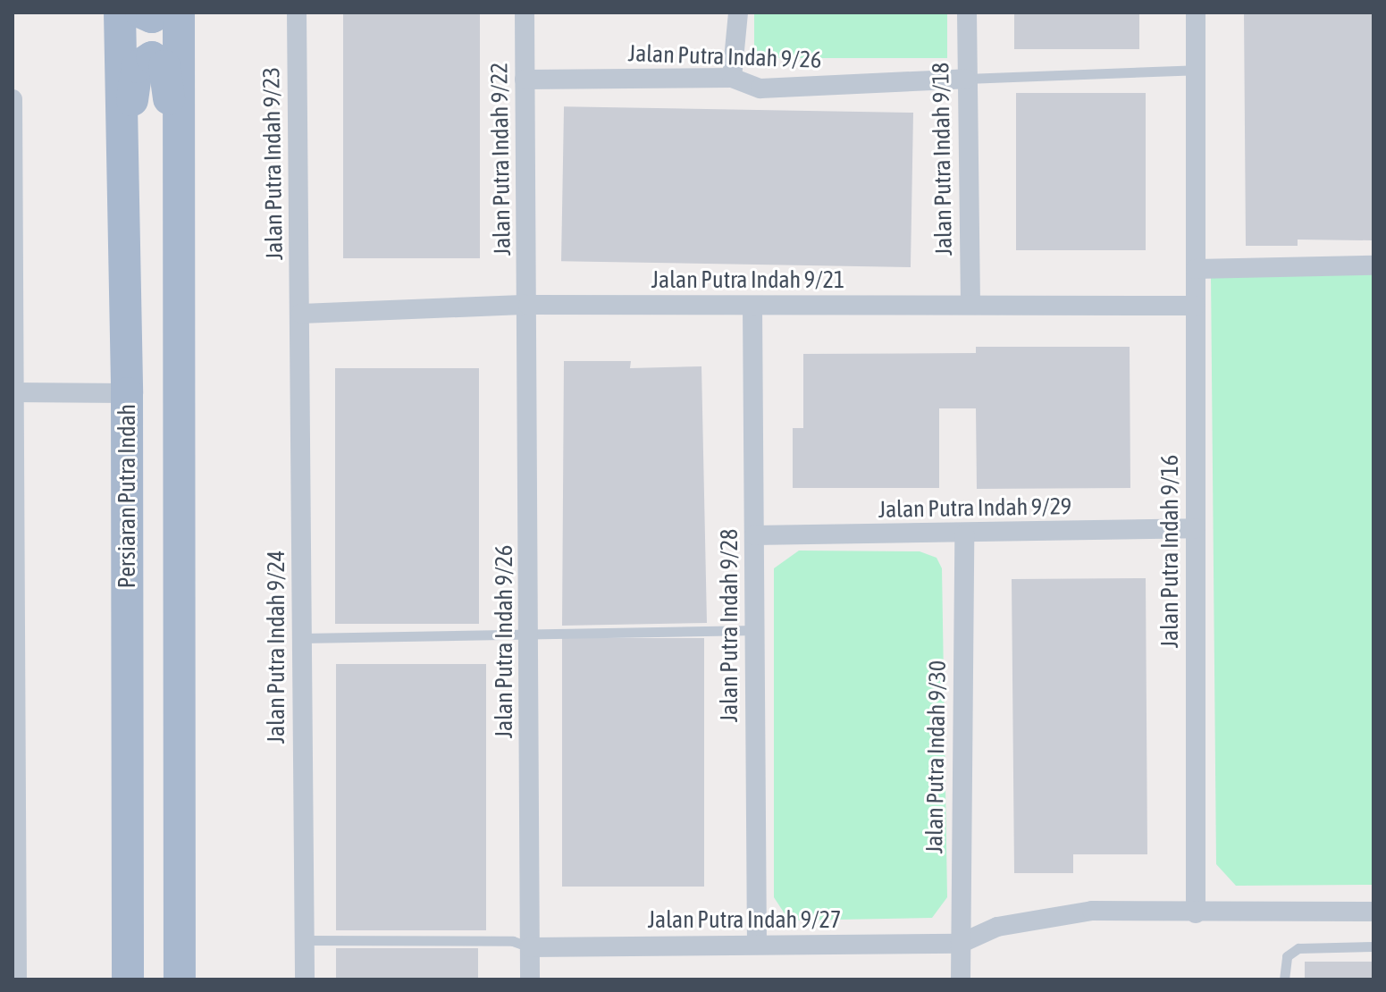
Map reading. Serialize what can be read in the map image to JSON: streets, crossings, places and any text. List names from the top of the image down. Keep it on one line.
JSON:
{"streets":{"main road":["Persiaran Putra Indah"],"street":["Jalan Putra Indah 9/26","Jalan Putra Indah 9/22","Jalan Putra Indah 9/18","Jalan Putra Indah 9/23","Jalan Putra Indah 9/21","Jalan Putra Indah 9/29","Jalan Putra Indah 9/16","Jalan Putra Indah 9/28","Jalan Putra Indah 9/24","Jalan Putra Indah 9/30","Jalan Putra Indah 9/27"]},"crossings":[["Jalan Putra Indah 9/26","Jalan Putra Indah 9/22"],["Jalan Putra Indah 9/26","Jalan Putra Indah 9/18"],["Jalan Putra Indah 9/26","Jalan Putra Indah 9/21"],["Jalan Putra Indah 9/26","Jalan Putra Indah 9/27"],["Jalan Putra Indah 9/22","Jalan Putra Indah 9/21"],["Jalan Putra Indah 9/18","Jalan Putra Indah 9/21"],["Jalan Putra Indah 9/23","Jalan Putra Indah 9/21"],["Jalan Putra Indah 9/23","Jalan Putra Indah 9/24"],["Jalan Putra Indah 9/21","Jalan Putra Indah 9/16"],["Jalan Putra Indah 9/21","Jalan Putra Indah 9/28"],["Jalan Putra Indah 9/21","Jalan Putra Indah 9/24"],["Jalan Putra Indah 9/29","Jalan Putra Indah 9/16"],["Jalan Putra Indah 9/29","Jalan Putra Indah 9/28"],["Jalan Putra Indah 9/29","Jalan Putra Indah 9/30"],["Jalan Putra Indah 9/28","Jalan Putra Indah 9/27"],["Jalan Putra Indah 9/30","Jalan Putra Indah 9/27"]]}
